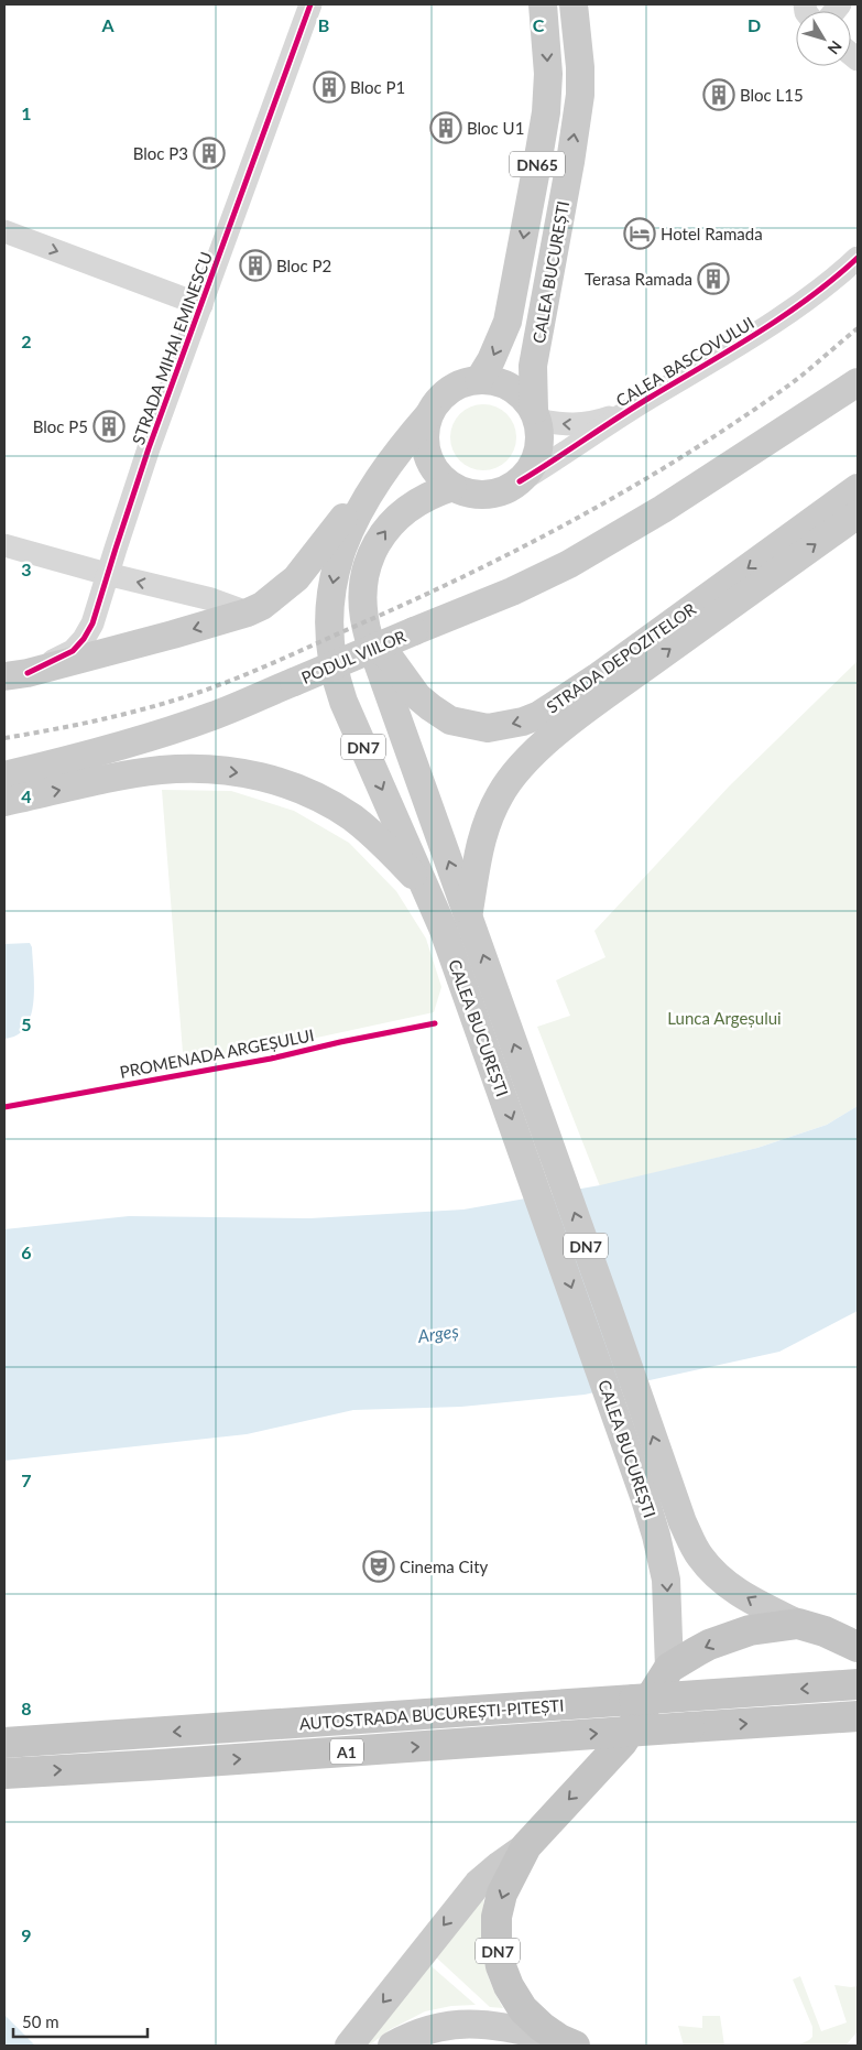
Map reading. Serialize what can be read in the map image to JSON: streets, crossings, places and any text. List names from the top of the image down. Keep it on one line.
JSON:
{"streets":{"highway":["DN7","AUTOSTRADA BUCUREȘTI-PITEȘTI","A1"],"main road":["DN65","CALEA BUCUREȘTI","PODUL VIILOR","STRADA DEPOZITELOR"],"street":["STRADA MIHAI EMINESCU","CALEA BASCOVULUI"],"cycle path":["PROMENADA ARGEȘULUI"]},"crossings":[["CALEA BUCUREȘTI","CALEA BASCOVULUI"],["CALEA BUCUREȘTI","STRADA DEPOZITELOR"],["CALEA BUCUREȘTI","DN7"],["CALEA BASCOVULUI","DN7"]],"water":["Argeș"],"parks":["Lunca Argeșului"],"places":{"building":["Bloc P1","Bloc L15","Bloc U1","Bloc P3","Bloc P2","Terasa Ramada","Bloc P5"],"hotel":["Hotel Ramada"],"theatre":["Cinema City"]},"scale_bar":"50 m","north":"bottom right","grid":{"columns":["A","B","C","D"],"rows":["1","2","3","4","5","6","7","8","9"]}}
